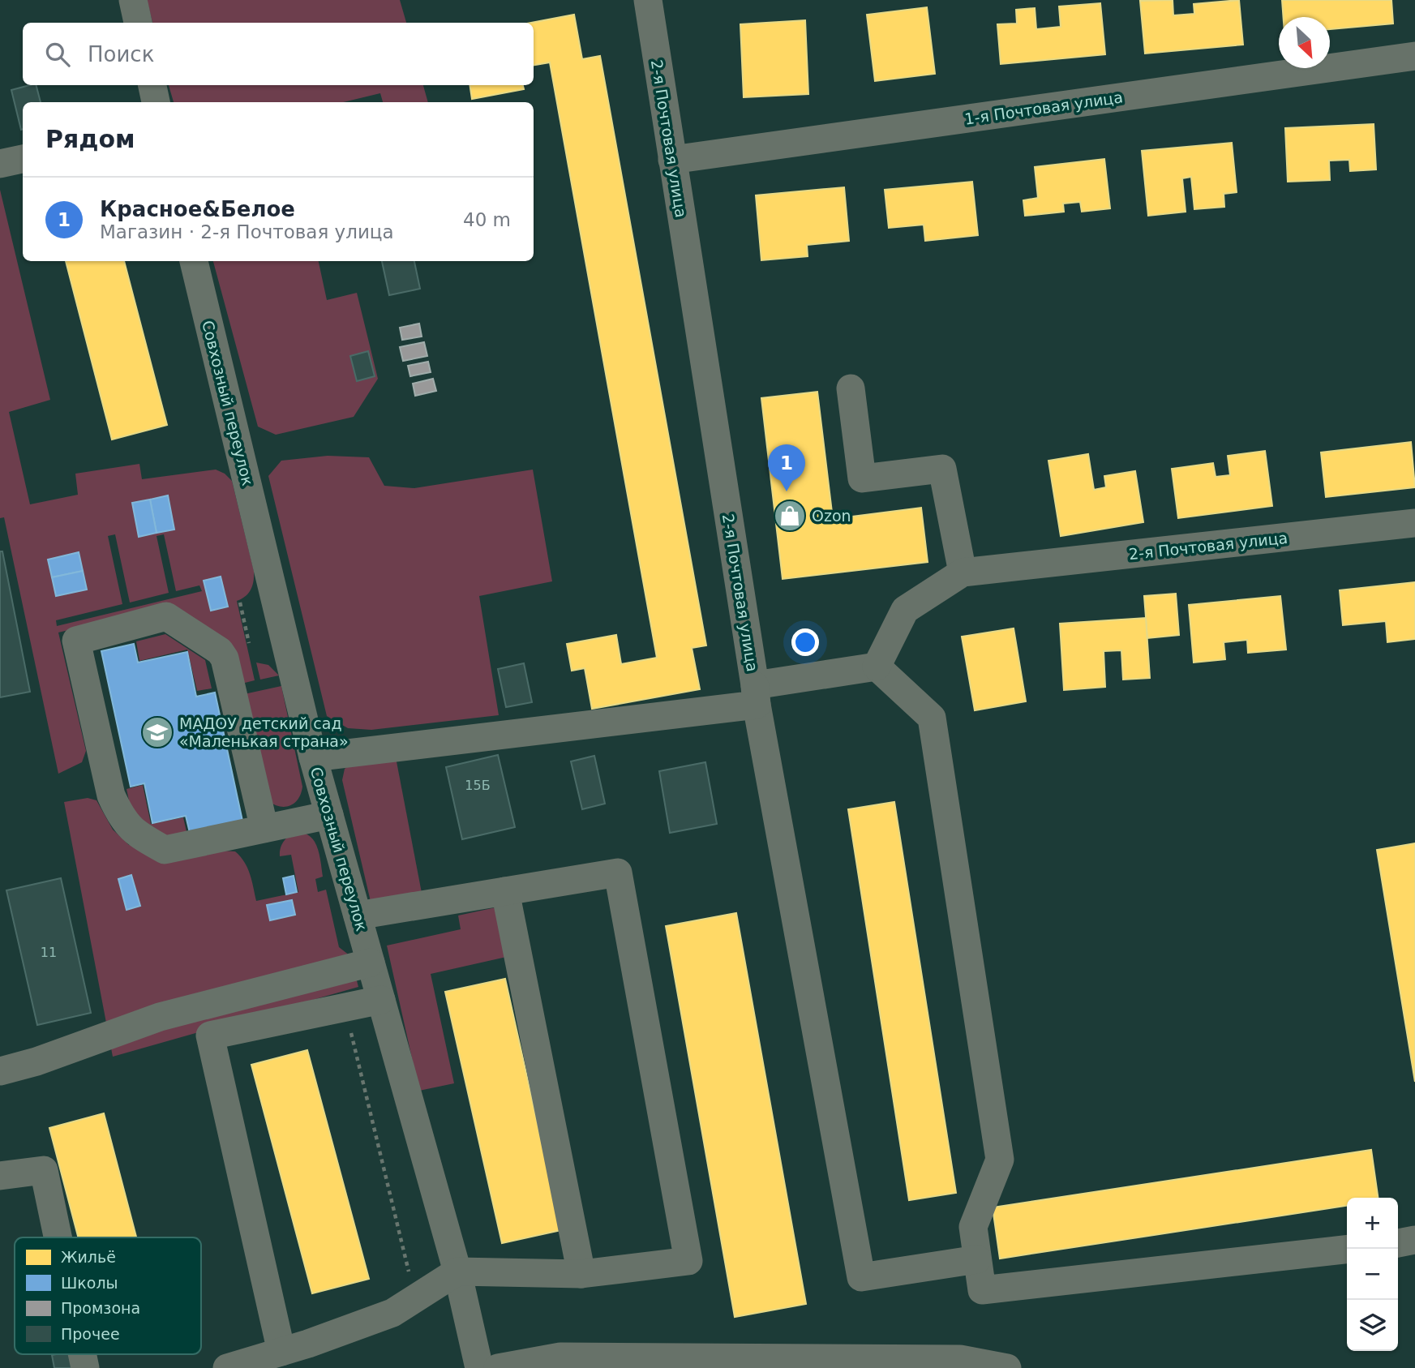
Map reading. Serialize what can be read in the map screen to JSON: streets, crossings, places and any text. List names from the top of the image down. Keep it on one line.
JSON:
{"streets":{"street":["1-я Почтовая улица","2-я Почтовая улица","Совхозный переулок"]},"crossings":[["1-я Почтовая улица","2-я Почтовая улица"]],"places":{"shop":["Ozon"],"school or university":["МАДОУ детский сад «Маленькая страна»"]},"house_numbers":["15Б","11"],"legend":["Жильё","Школы","Промзона","Прочее"],"north":"bottom right","page":{"search":"Поиск","heading":"Рядом","list":[{"mark":"1","name":"Красное&Белое","note":"Магазин · 2-я Почтовая улица","value":"40 m"}],"pins":"1","map_buttons":["+","−"]}}
